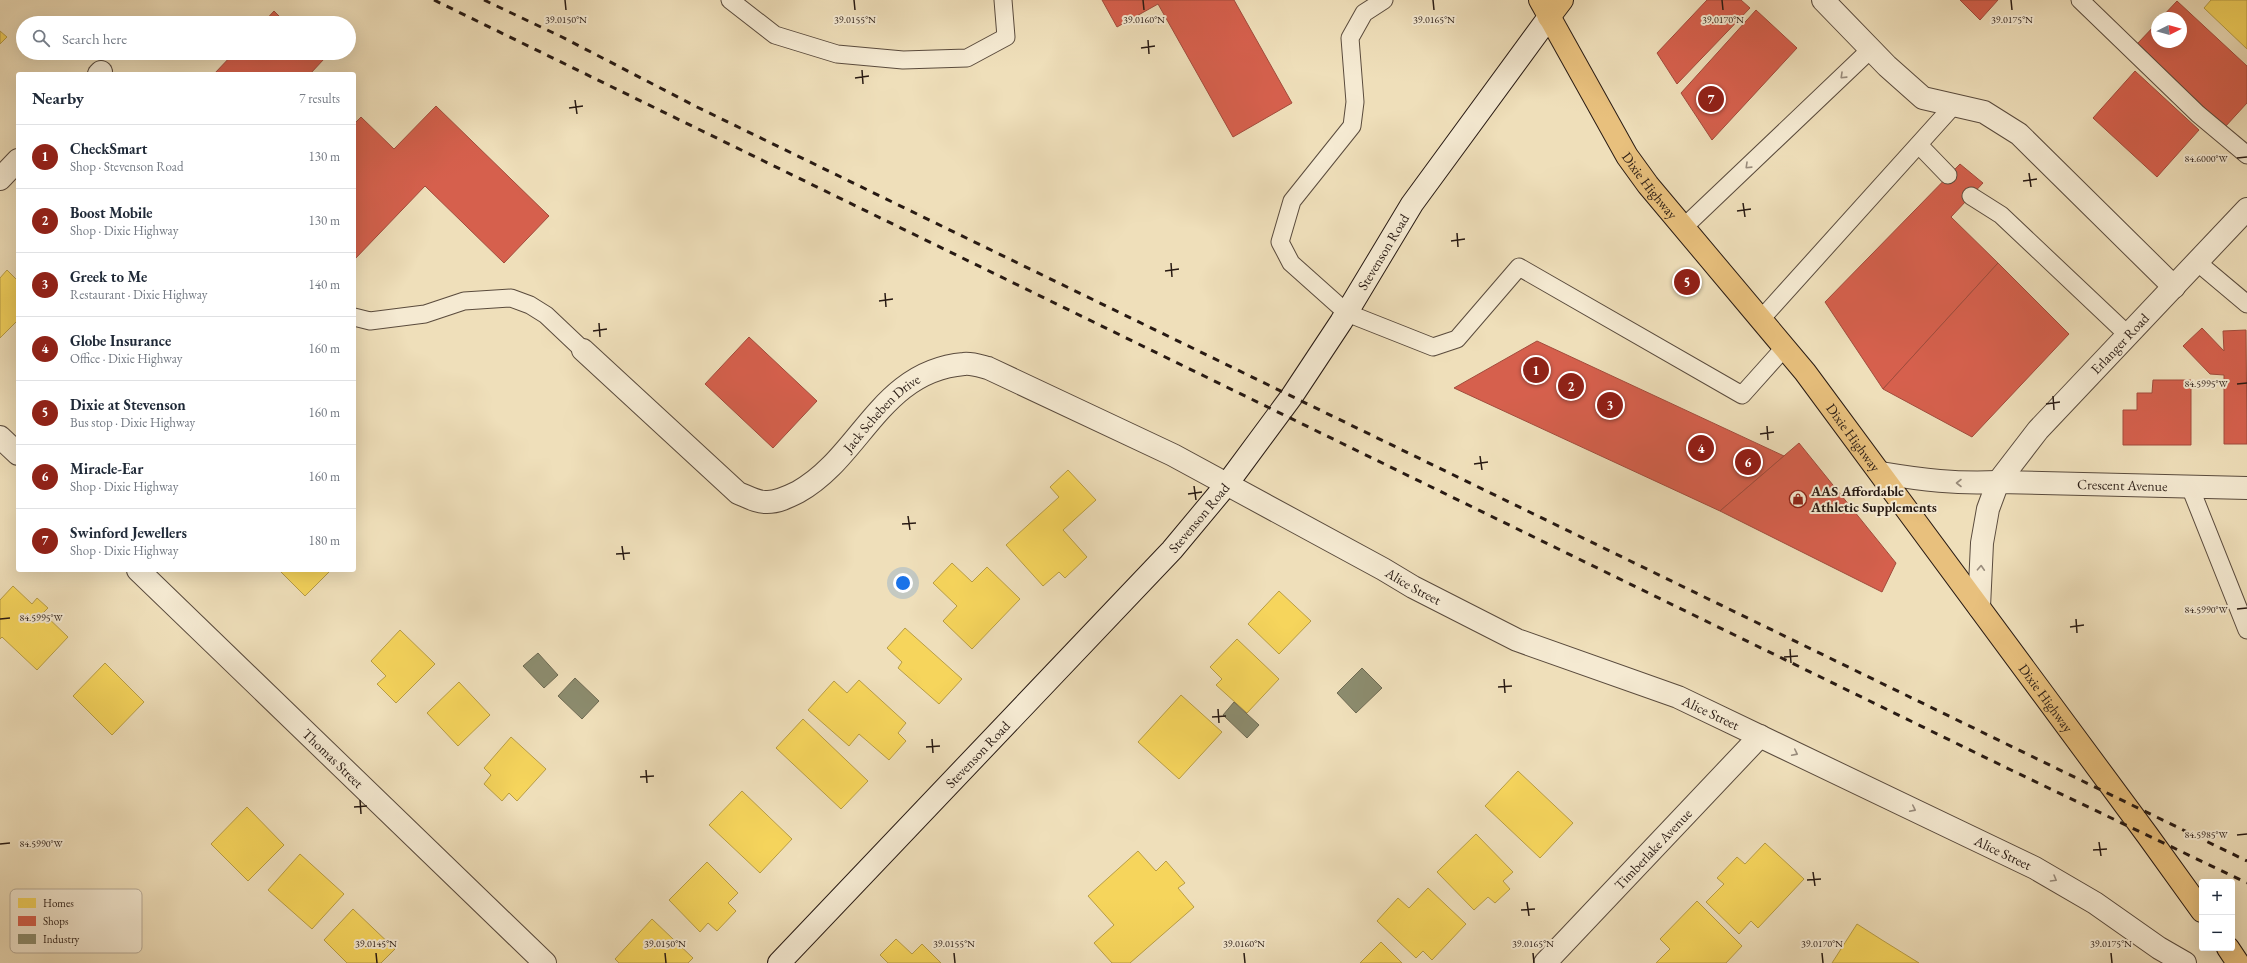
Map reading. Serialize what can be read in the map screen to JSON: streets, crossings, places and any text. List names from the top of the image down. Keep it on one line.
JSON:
{"streets":{"main road":["Dixie Highway"],"street":["Stevenson Road","Erlanger Road","Jack Scheben Drive","Crescent Avenue","Alice Street","Thomas Street","Timberlake Avenue"]},"crossings":[["Dixie Highway","Stevenson Road"],["Dixie Highway","Erlanger Road"],["Stevenson Road","Jack Scheben Drive"],["Stevenson Road","Alice Street"],["Erlanger Road","Crescent Avenue"],["Jack Scheben Drive","Alice Street"],["Alice Street","Timberlake Avenue"]],"one_way":["Alice Street"],"places":{"shop":["AAS Affordable Athletic Supplements"]},"legend":["Homes","Shops","Industry"],"north":"right","page":{"search":"Search here","heading":["Nearby","7 results"],"pins":["7","5","1","2","3","4","6"],"list":[{"mark":"1","name":"CheckSmart","note":"Shop · Stevenson Road","value":"130 m"},{"mark":"2","name":"Boost Mobile","note":"Shop · Dixie Highway","value":"130 m"},{"mark":"3","name":"Greek to Me","note":"Restaurant · Dixie Highway","value":"140 m"},{"mark":"4","name":"Globe Insurance","note":"Office · Dixie Highway","value":"160 m"},{"mark":"5","name":"Dixie at Stevenson","note":"Bus stop · Dixie Highway","value":"160 m"},{"mark":"6","name":"Miracle-Ear","note":"Shop · Dixie Highway","value":"160 m"},{"mark":"7","name":"Swinford Jewellers","note":"Shop · Dixie Highway","value":"180 m"}],"map_buttons":["+","−"]},"coordinates":["39.0150°N","39.0155°N","39.0160°N","39.0165°N","39.0170°N","39.0175°N","84.6000°W","84.5995°W","84.5990°W","84.5985°W","39.0145°N"]}
